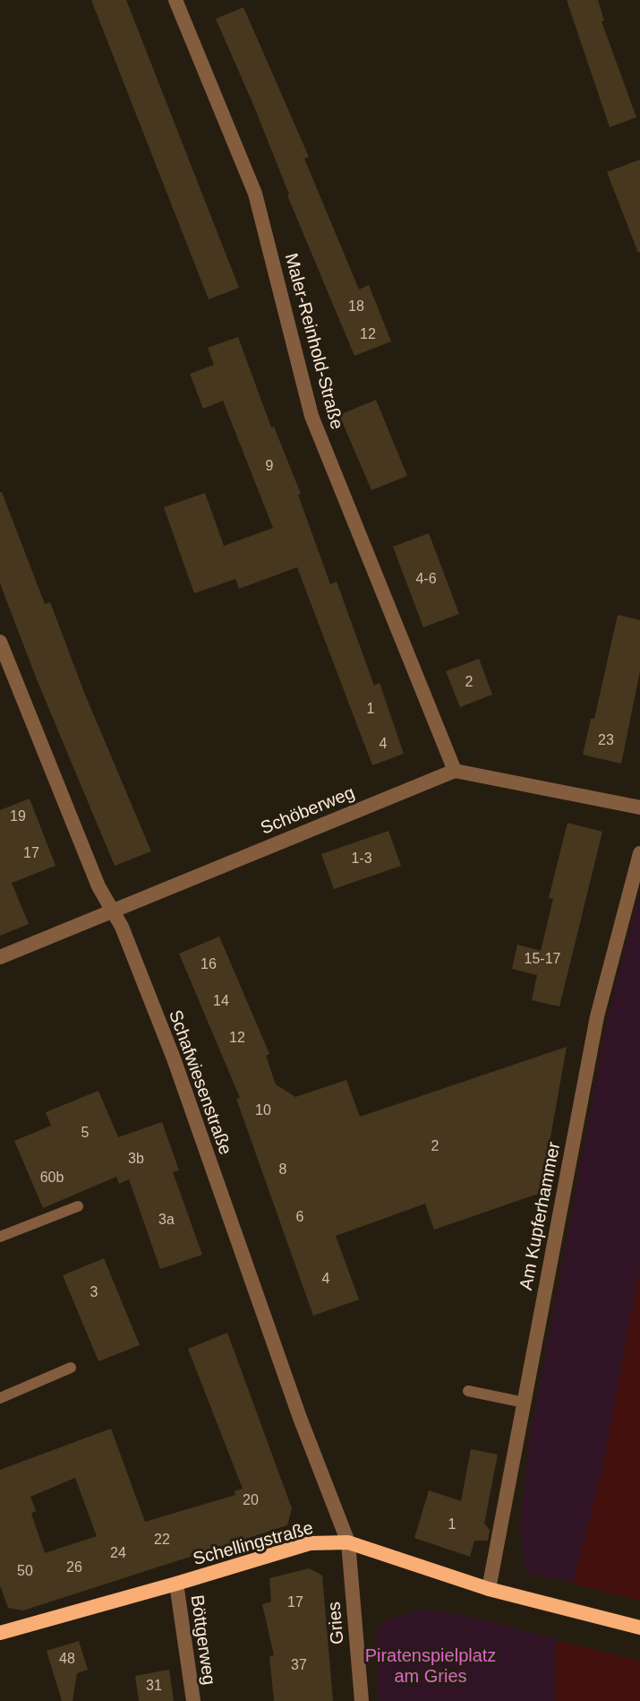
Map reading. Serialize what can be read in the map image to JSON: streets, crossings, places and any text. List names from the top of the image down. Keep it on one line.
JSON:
{"streets":{"main road":["Schellingstraße"],"street":["Maler-Reinhold-Straße","Schöberweg","Schafwiesenstraße","Am Kupferhammer","Gries","Böttgerweg"]},"crossings":[["Maler-Reinhold-Straße","Schöberweg"],["Schöberweg","Schafwiesenstraße"],["Schafwiesenstraße","Schellingstraße"],["Schafwiesenstraße","Gries"],["Am Kupferhammer","Schellingstraße"],["Schellingstraße","Gries"],["Schellingstraße","Böttgerweg"]],"parks":["Piratenspielplatz am Gries"],"house_numbers":["18","12","9","4-6","2","1","23","4","19","17","1-3","15-17","16","14","12","10","5","2","3b","8","60b","6","3a","4","3","20","1","22","24","26","50","17","48","37","31"]}
